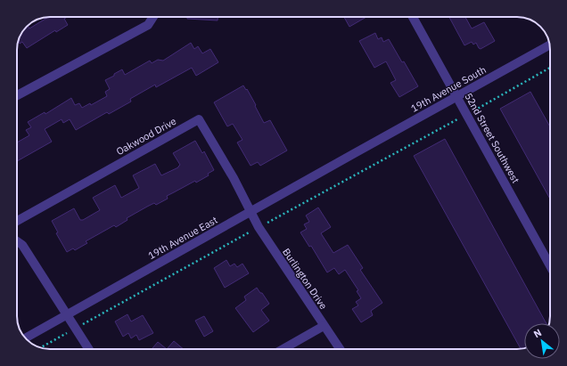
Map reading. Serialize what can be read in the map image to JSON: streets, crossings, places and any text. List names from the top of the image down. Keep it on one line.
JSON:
{"streets":{"street":["19th Avenue South","Oakwood Drive","52nd Street Southwest","19th Avenue East","Burlington Drive"]},"crossings":[["19th Avenue South","52nd Street Southwest"],["19th Avenue South","19th Avenue East"],["Oakwood Drive","19th Avenue East"],["Oakwood Drive","Burlington Drive"],["19th Avenue East","Burlington Drive"]],"north":"top left"}
